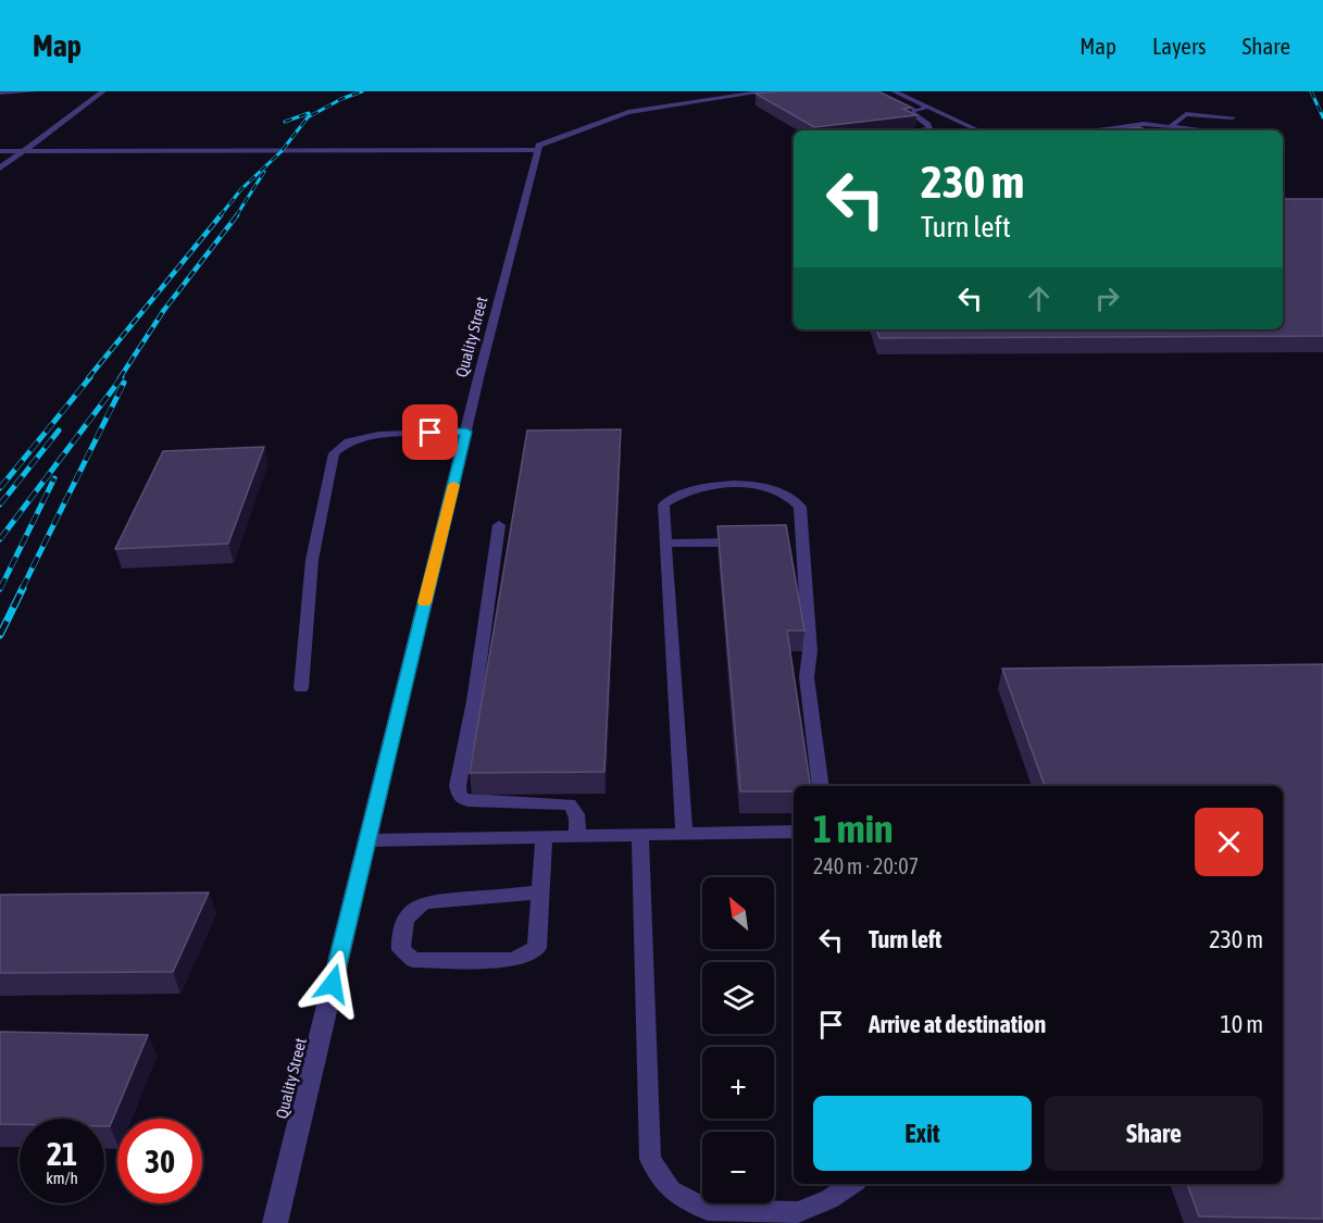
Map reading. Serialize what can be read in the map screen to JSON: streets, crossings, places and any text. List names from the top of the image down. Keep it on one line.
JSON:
{"streets":{"street":["Quality Street"]},"north":"top left","page":{"header":"Map","nav":["Map","Layers","Share"],"turn":["230 m","Turn left"],"heading":["1 min","240 m · 20:07"],"map_buttons":["+","−"],"list":[{"name":"Turn left","value":"230 m"},{"name":"Arrive at destination","value":"10 m"}],"buttons":["Exit","Share"],"speed":"21 km/h","limit":"30"}}
